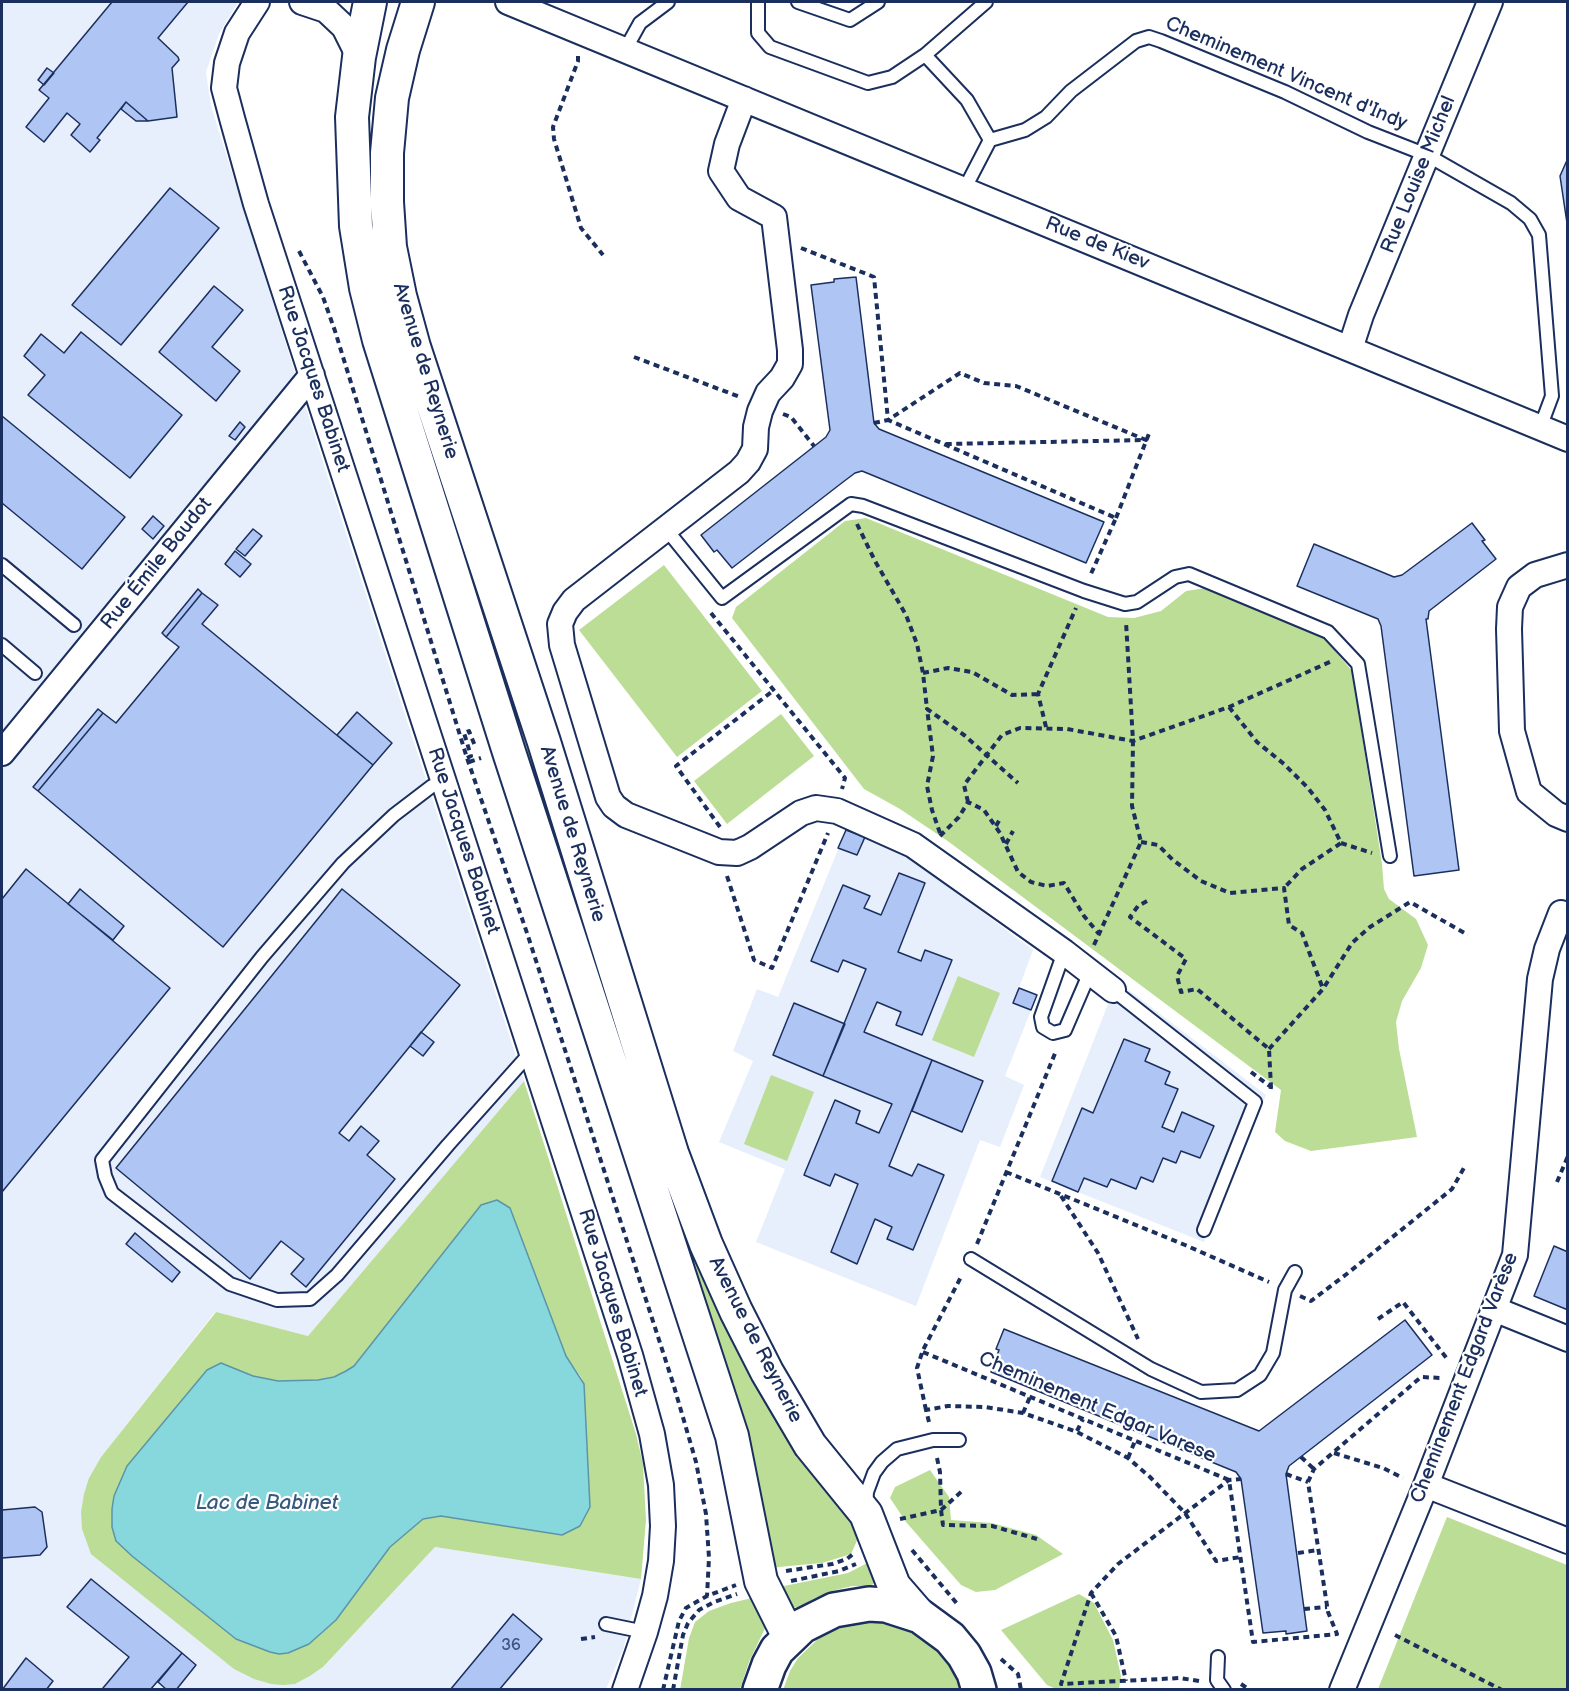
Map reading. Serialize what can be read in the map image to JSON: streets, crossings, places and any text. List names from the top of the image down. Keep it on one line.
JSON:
{"streets":{"street":["Rue Louise Michel","Rue de Kiev","Avenue de Reynerie","Rue Jacques Babinet","Rue Émile Baudot","Cheminement Edgard Varèse"],"lane":["Cheminement Vincent d'Indy"],"path":["Cheminement Edgar Varese"]},"crossings":[["Cheminement Vincent d'Indy","Rue Louise Michel"],["Cheminement Vincent d'Indy","Rue de Kiev"],["Rue Louise Michel","Rue de Kiev"],["Rue Jacques Babinet","Rue Émile Baudot"]],"water":["Lac de Babinet"],"house_numbers":["36"]}
